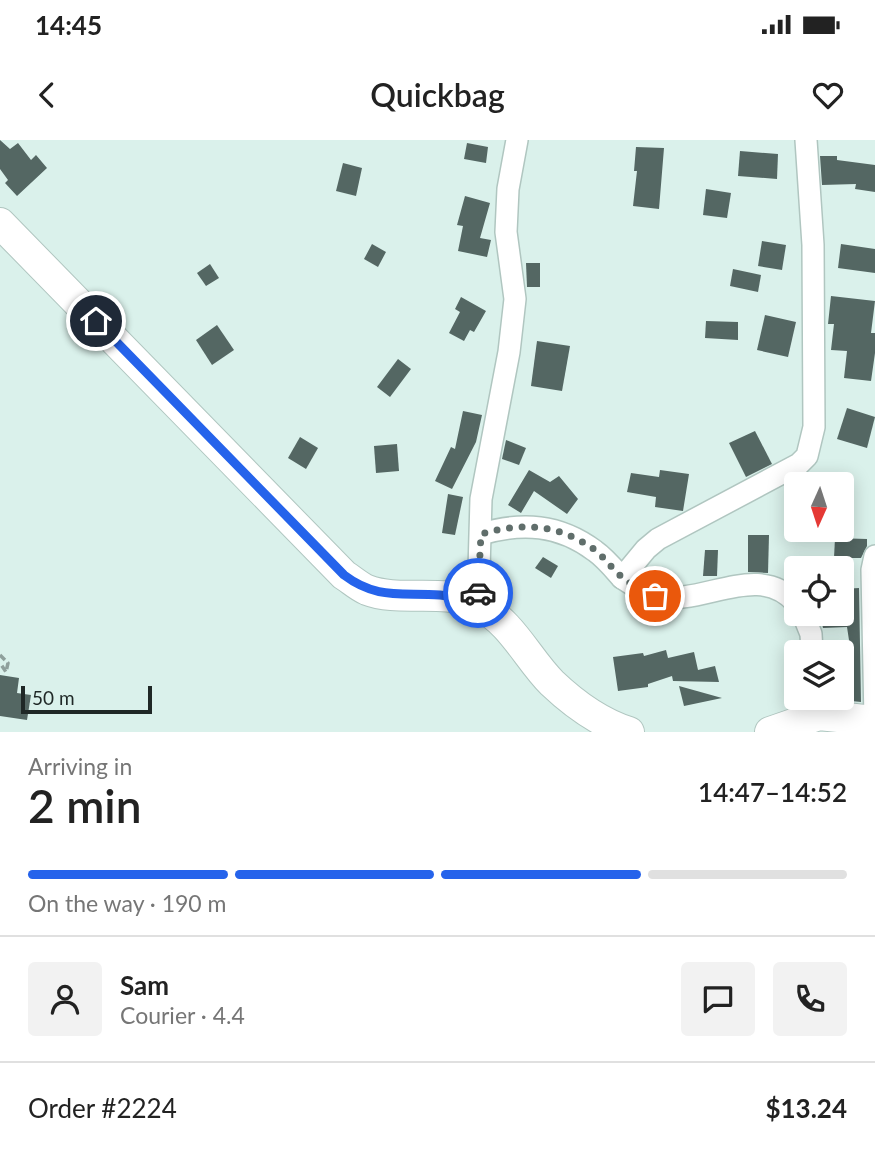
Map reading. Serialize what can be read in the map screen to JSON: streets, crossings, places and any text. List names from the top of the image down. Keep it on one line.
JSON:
{"scale_bar":"50 m","north":"bottom","page":{"status":"14:45","header":"Quickbag","scale":"50 m","heading":["2 min","Arriving in","14:47–14:52"],"panel":["Sam","Courier · 4.4","Order #2224","$13.24"],"bar":"On the way · 190 m"}}
